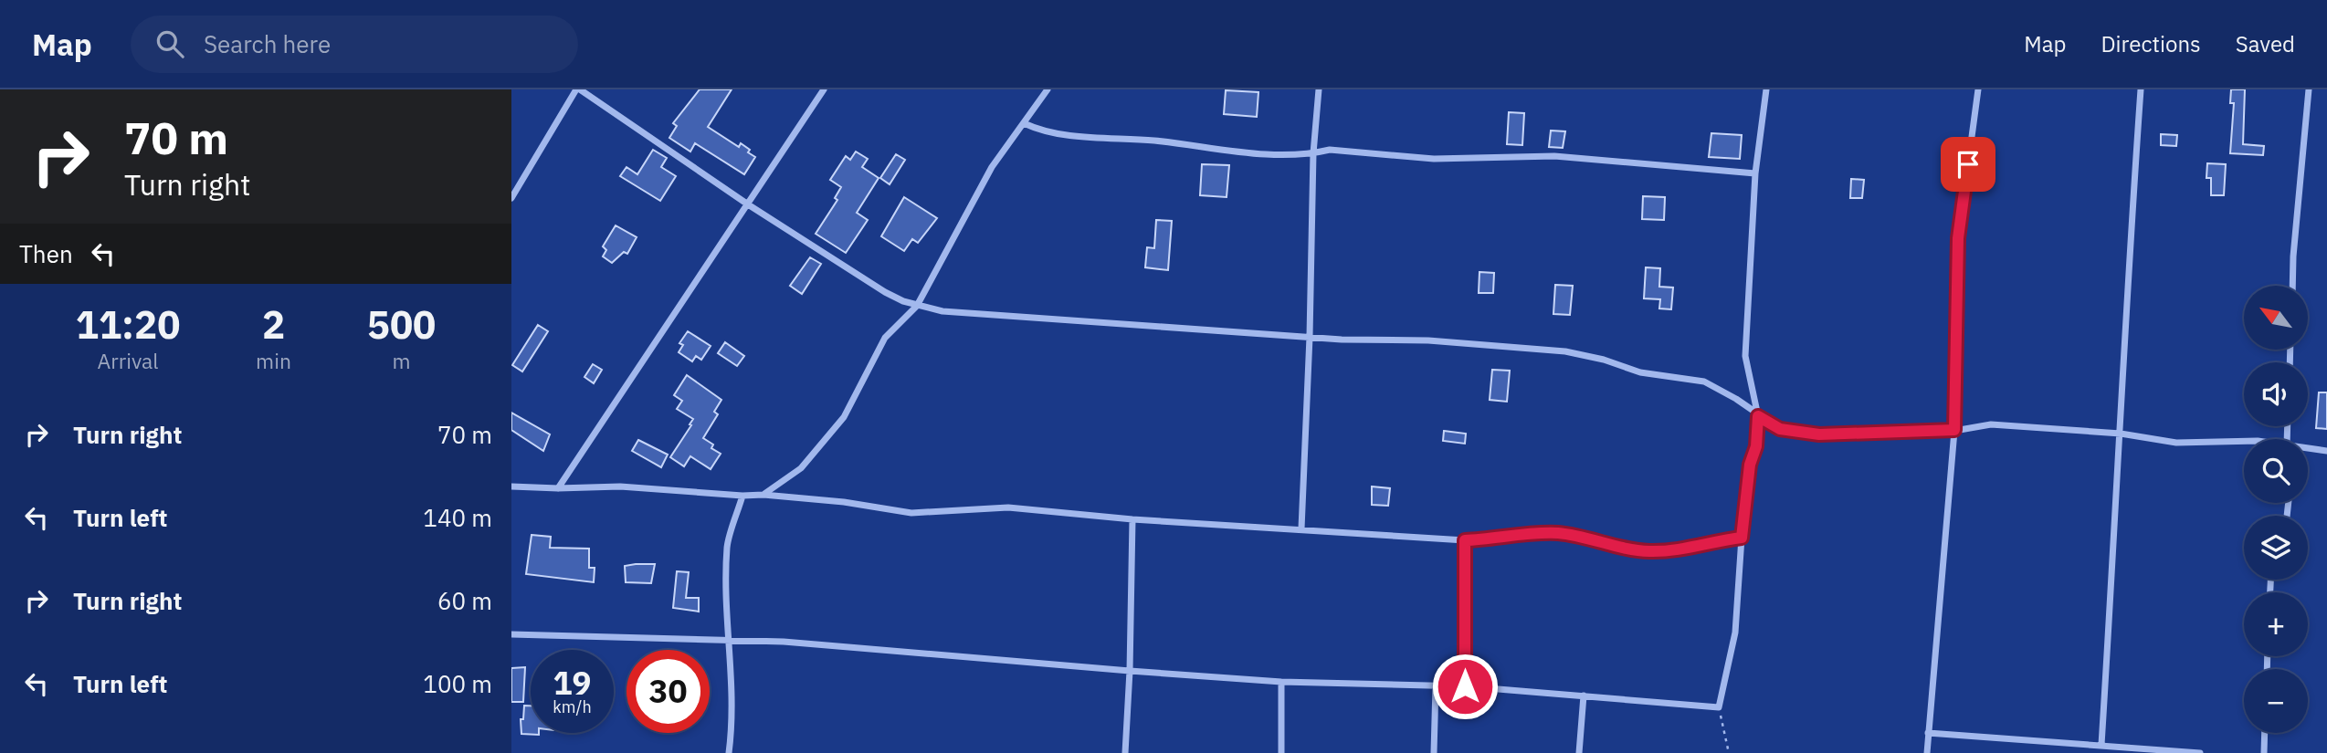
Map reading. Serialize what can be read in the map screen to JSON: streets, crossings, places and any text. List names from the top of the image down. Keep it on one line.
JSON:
{"north":"top left","page":{"header":"Map","search":"Search here","nav":["Map","Directions","Saved"],"turn":["70 m","Turn right"],"then":"Then","eta":["11:20","Arrival","2","min","500","m"],"map_buttons":["+","−"],"list":[{"name":"Turn right","value":"70 m"},{"name":"Turn left","value":"140 m"},{"name":"Turn right","value":"60 m"},{"name":"Turn left","value":"100 m"}],"speed":"19 km/h","limit":"30"}}
